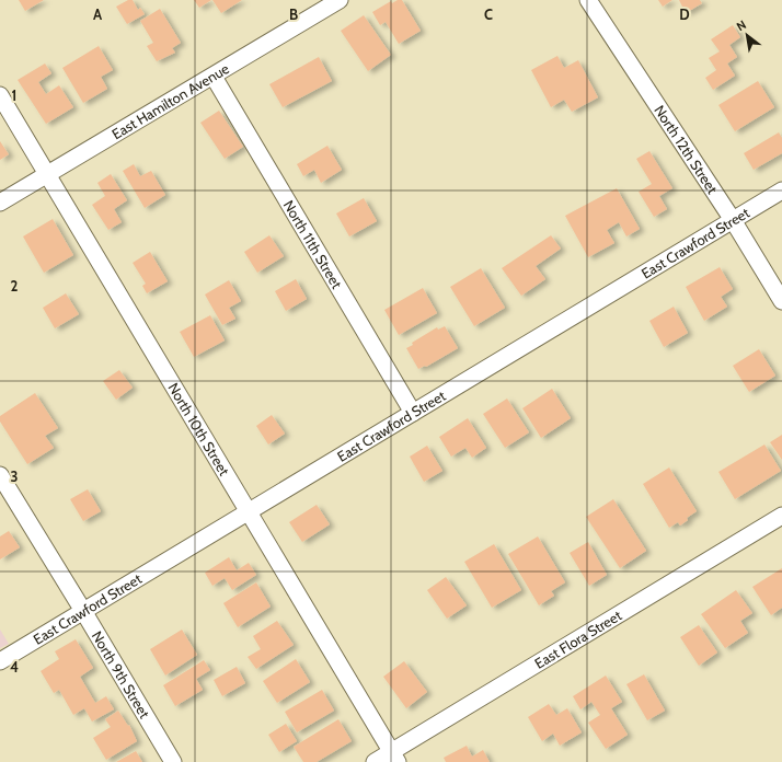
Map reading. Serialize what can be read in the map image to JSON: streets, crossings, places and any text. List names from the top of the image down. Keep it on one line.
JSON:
{"streets":{"street":["East Hamilton Avenue","North 12th Street","East Crawford Street","North 11th Street","North 10th Street","East Flora Street","North 9th Street"]},"crossings":[["East Hamilton Avenue","North 11th Street"],["East Hamilton Avenue","North 10th Street"],["North 12th Street","East Crawford Street"],["East Crawford Street","North 11th Street"],["East Crawford Street","North 10th Street"],["East Crawford Street","North 9th Street"],["North 10th Street","East Flora Street"]],"north":"top left","grid":{"columns":["A","B","C","D"],"rows":["1","2","3","4"]}}
